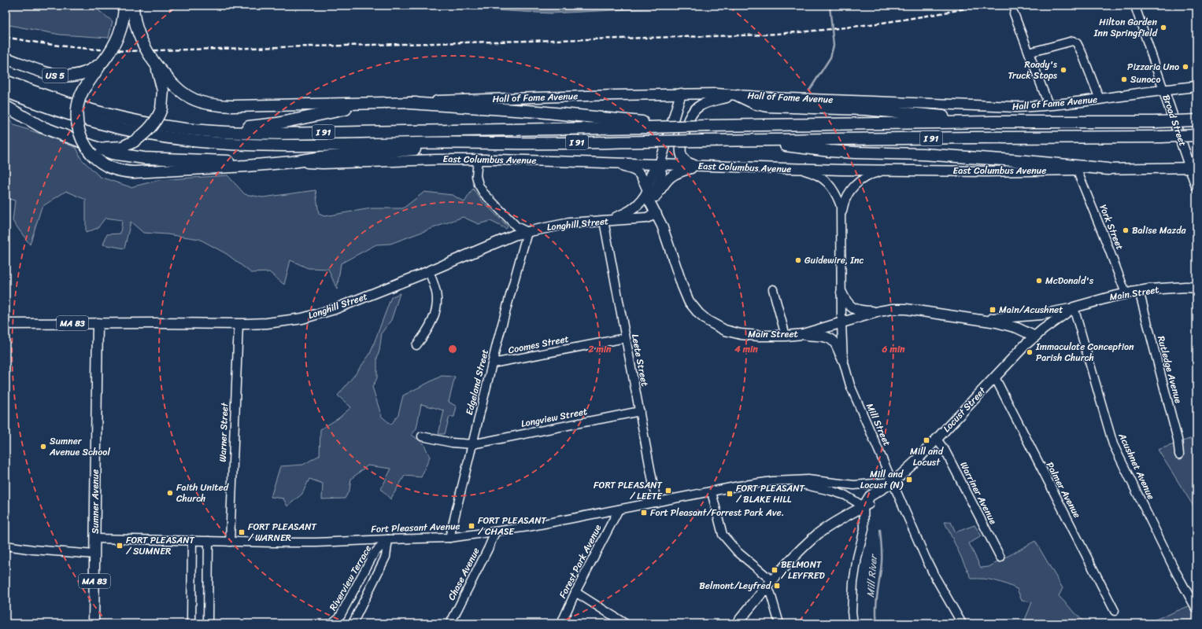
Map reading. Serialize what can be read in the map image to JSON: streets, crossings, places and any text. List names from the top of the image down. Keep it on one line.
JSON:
{"streets":{"highway":["US 5","I 91"],"main road":["Hall of Fame Avenue","Broad Street","East Columbus Avenue","Longhill Street","Main Street","MA 83","Locust Street","Sumner Avenue"],"street":["York Street","Coomes Street","Leete Street","Rutledge Avenue","Edgeland Street","Longview Street","Mill Street","Warner Street","Acushnet Avenue","Palmer Avenue","Warriner Avenue","Fort Pleasant Avenue","Forest Park Avenue","Chase Avenue","Riverview Terrace"]},"crossings":[["Hall of Fame Avenue","Broad Street"],["Hall of Fame Avenue","Main Street"],["Broad Street","East Columbus Avenue"],["East Columbus Avenue","York Street"],["East Columbus Avenue","Main Street"],["East Columbus Avenue","Mill Street"],["Longhill Street","Main Street"],["Longhill Street","Leete Street"],["Longhill Street","Edgeland Street"],["Longhill Street","Warner Street"],["Longhill Street","Sumner Avenue"],["York Street","Main Street"],["Main Street","Rutledge Avenue"],["Main Street","Locust Street"],["Main Street","Mill Street"],["Main Street","Acushnet Avenue"],["Coomes Street","Leete Street"],["Coomes Street","Edgeland Street"],["Leete Street","Longview Street"],["Leete Street","Fort Pleasant Avenue"],["Edgeland Street","Longview Street"],["Edgeland Street","Fort Pleasant Avenue"],["Locust Street","Mill Street"],["Locust Street","Palmer Avenue"],["Locust Street","Warriner Avenue"],["Locust Street","Fort Pleasant Avenue"],["Mill Street","Fort Pleasant Avenue"],["Warner Street","Fort Pleasant Avenue"],["Sumner Avenue","Fort Pleasant Avenue"],["Fort Pleasant Avenue","Forest Park Avenue"],["Fort Pleasant Avenue","Chase Avenue"],["Fort Pleasant Avenue","Riverview Terrace"]],"water":["Mill River"],"places":{"other":["Hilton Garden Inn Springfield","Pizzaria Uno","Roady's Truck Stops","Sunoco","Balise Mazda","Guidewire, Inc","McDonald's","Immaculate Conception Parish Church","Sumner Avenue School","Faith United Church"],"transit":["Main/Acushnet","Mill and Locust","Mill and Locust (N)","FORT PLEASANT / LEETE","FORT PLEASANT / BLAKE HILL","Fort Pleasant/Forrest Park Ave.","FORT PLEASANT / CHASE","FORT PLEASANT / WARNER","FORT PLEASANT / SUMNER","BELMONT / LEYFRED","Belmont/Leyfred"]},"rings":["2 min","4 min","6 min"]}
